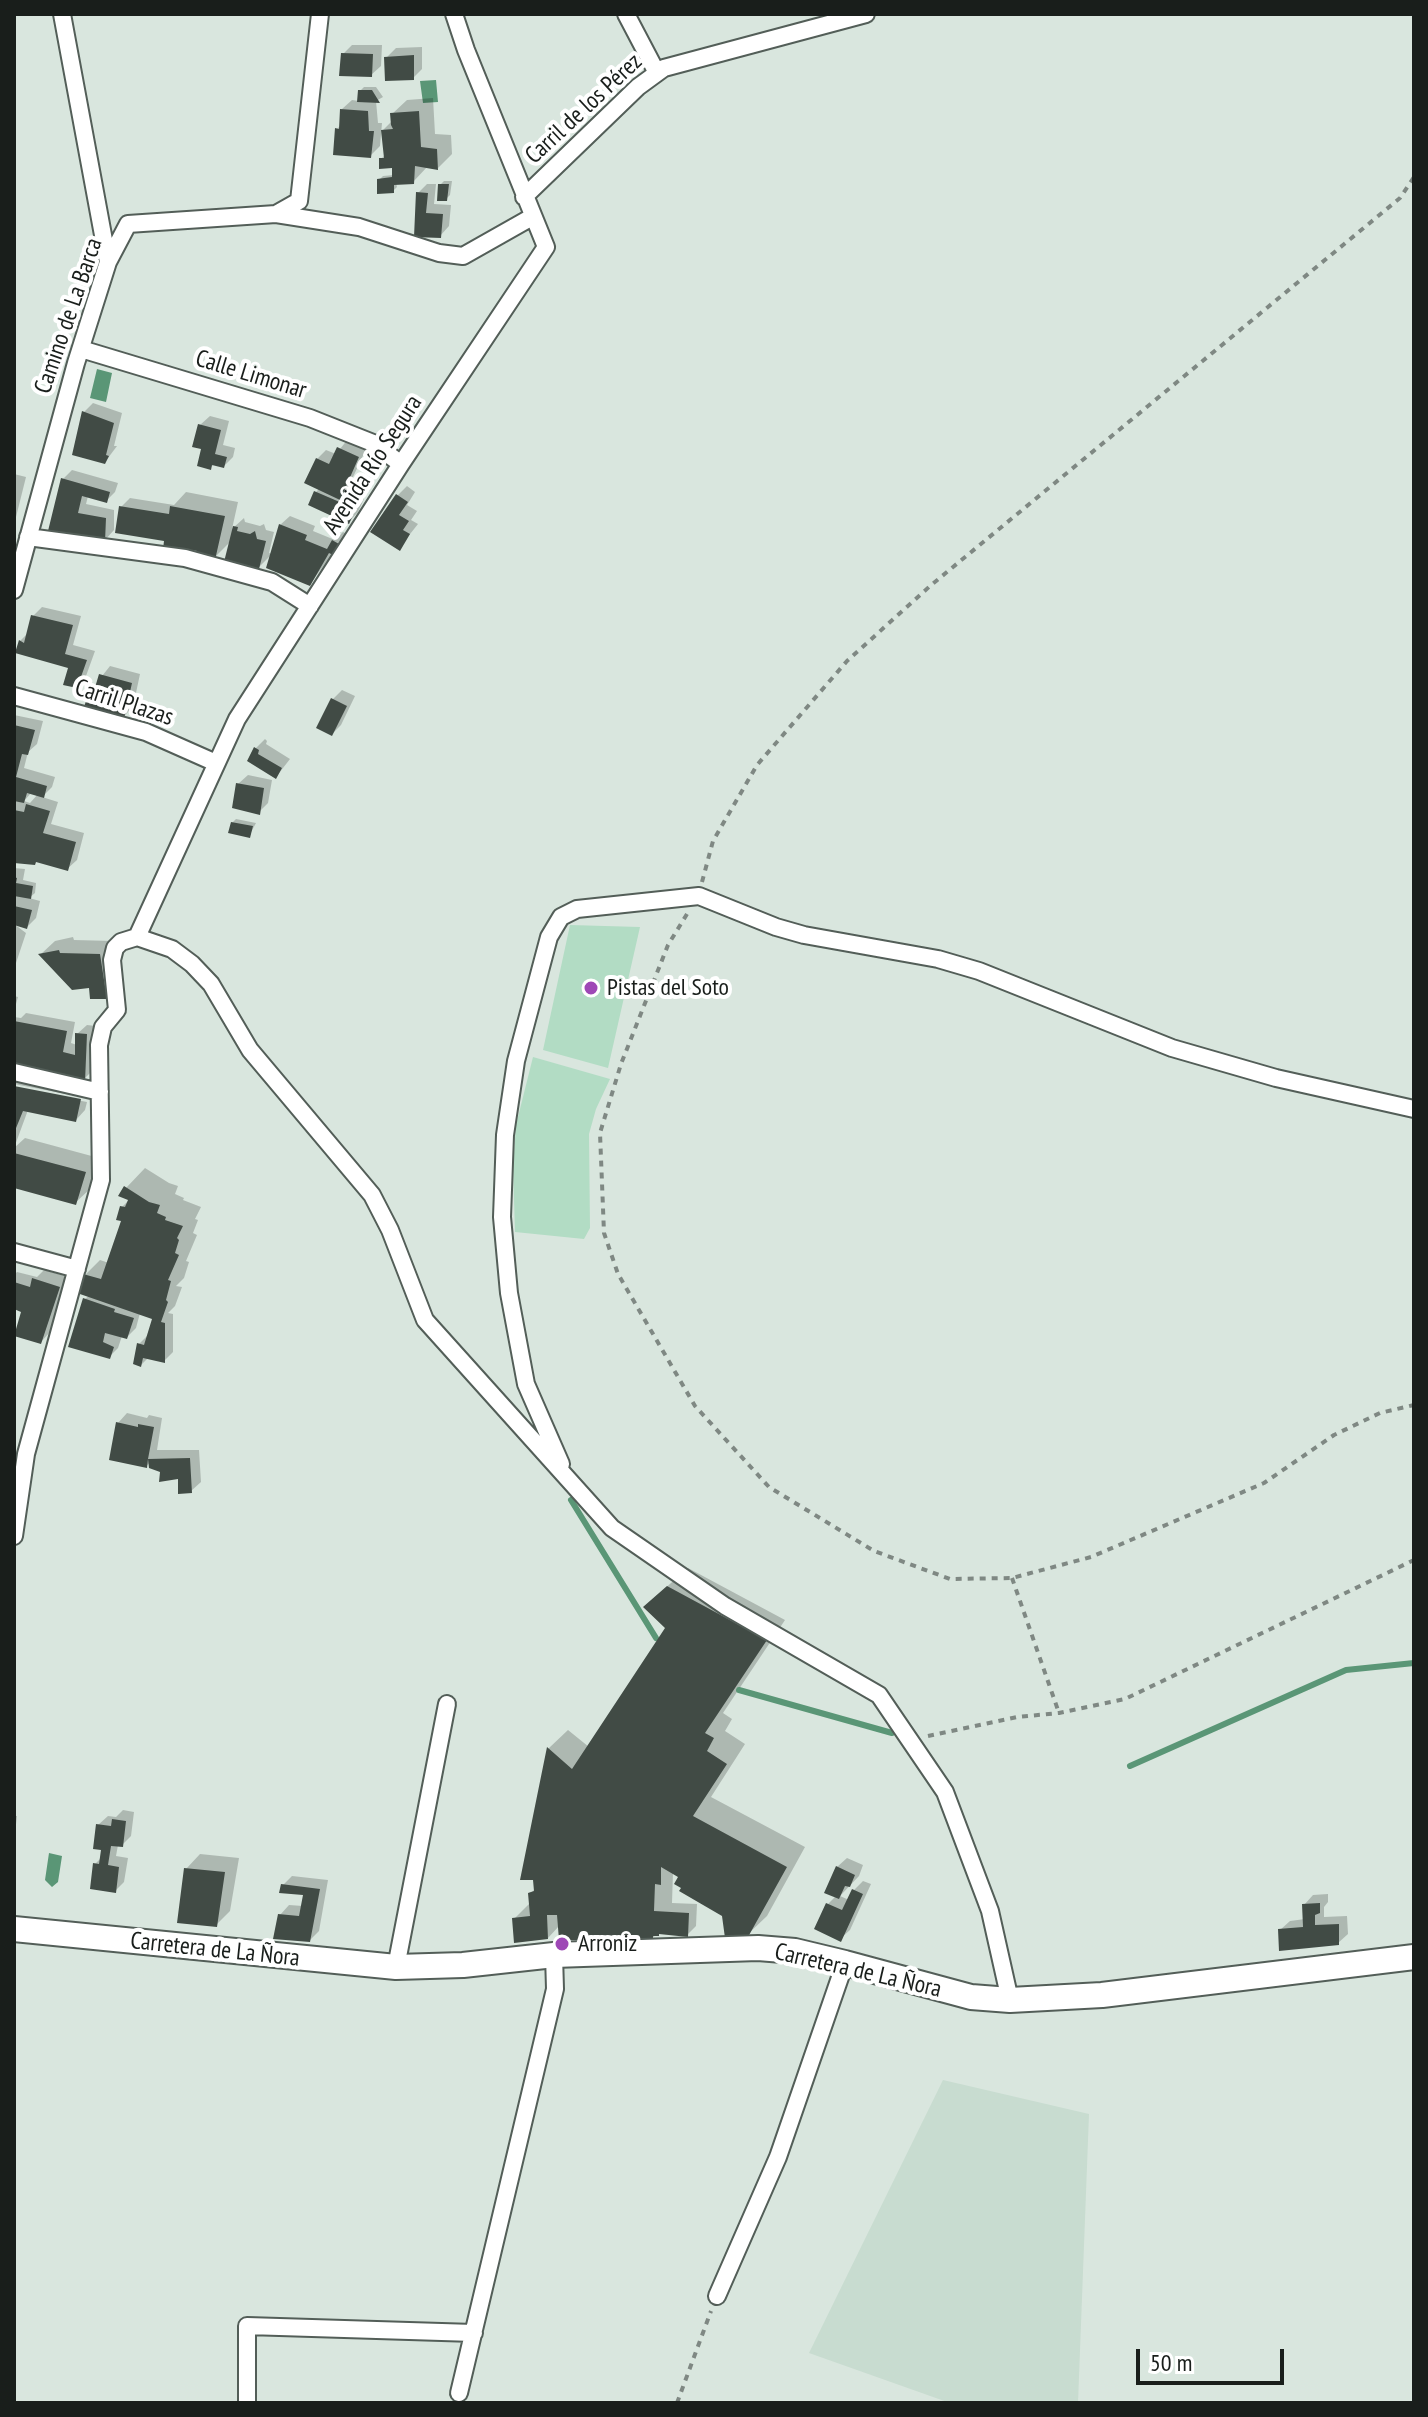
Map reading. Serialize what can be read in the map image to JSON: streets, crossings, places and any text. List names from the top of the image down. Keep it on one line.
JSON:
{"streets":{"main road":["Carretera de La Ñora"],"street":["Carril de los Pérez","Camino de La Barca","Calle Limonar","Avenida Río Segura","Carril Plazas"]},"crossings":[["Carril de los Pérez","Avenida Río Segura"],["Camino de La Barca","Calle Limonar"],["Calle Limonar","Avenida Río Segura"],["Avenida Río Segura","Carril Plazas"]],"places":["Pistas del Soto","Arroniz"],"scale_bar":"50 m"}
